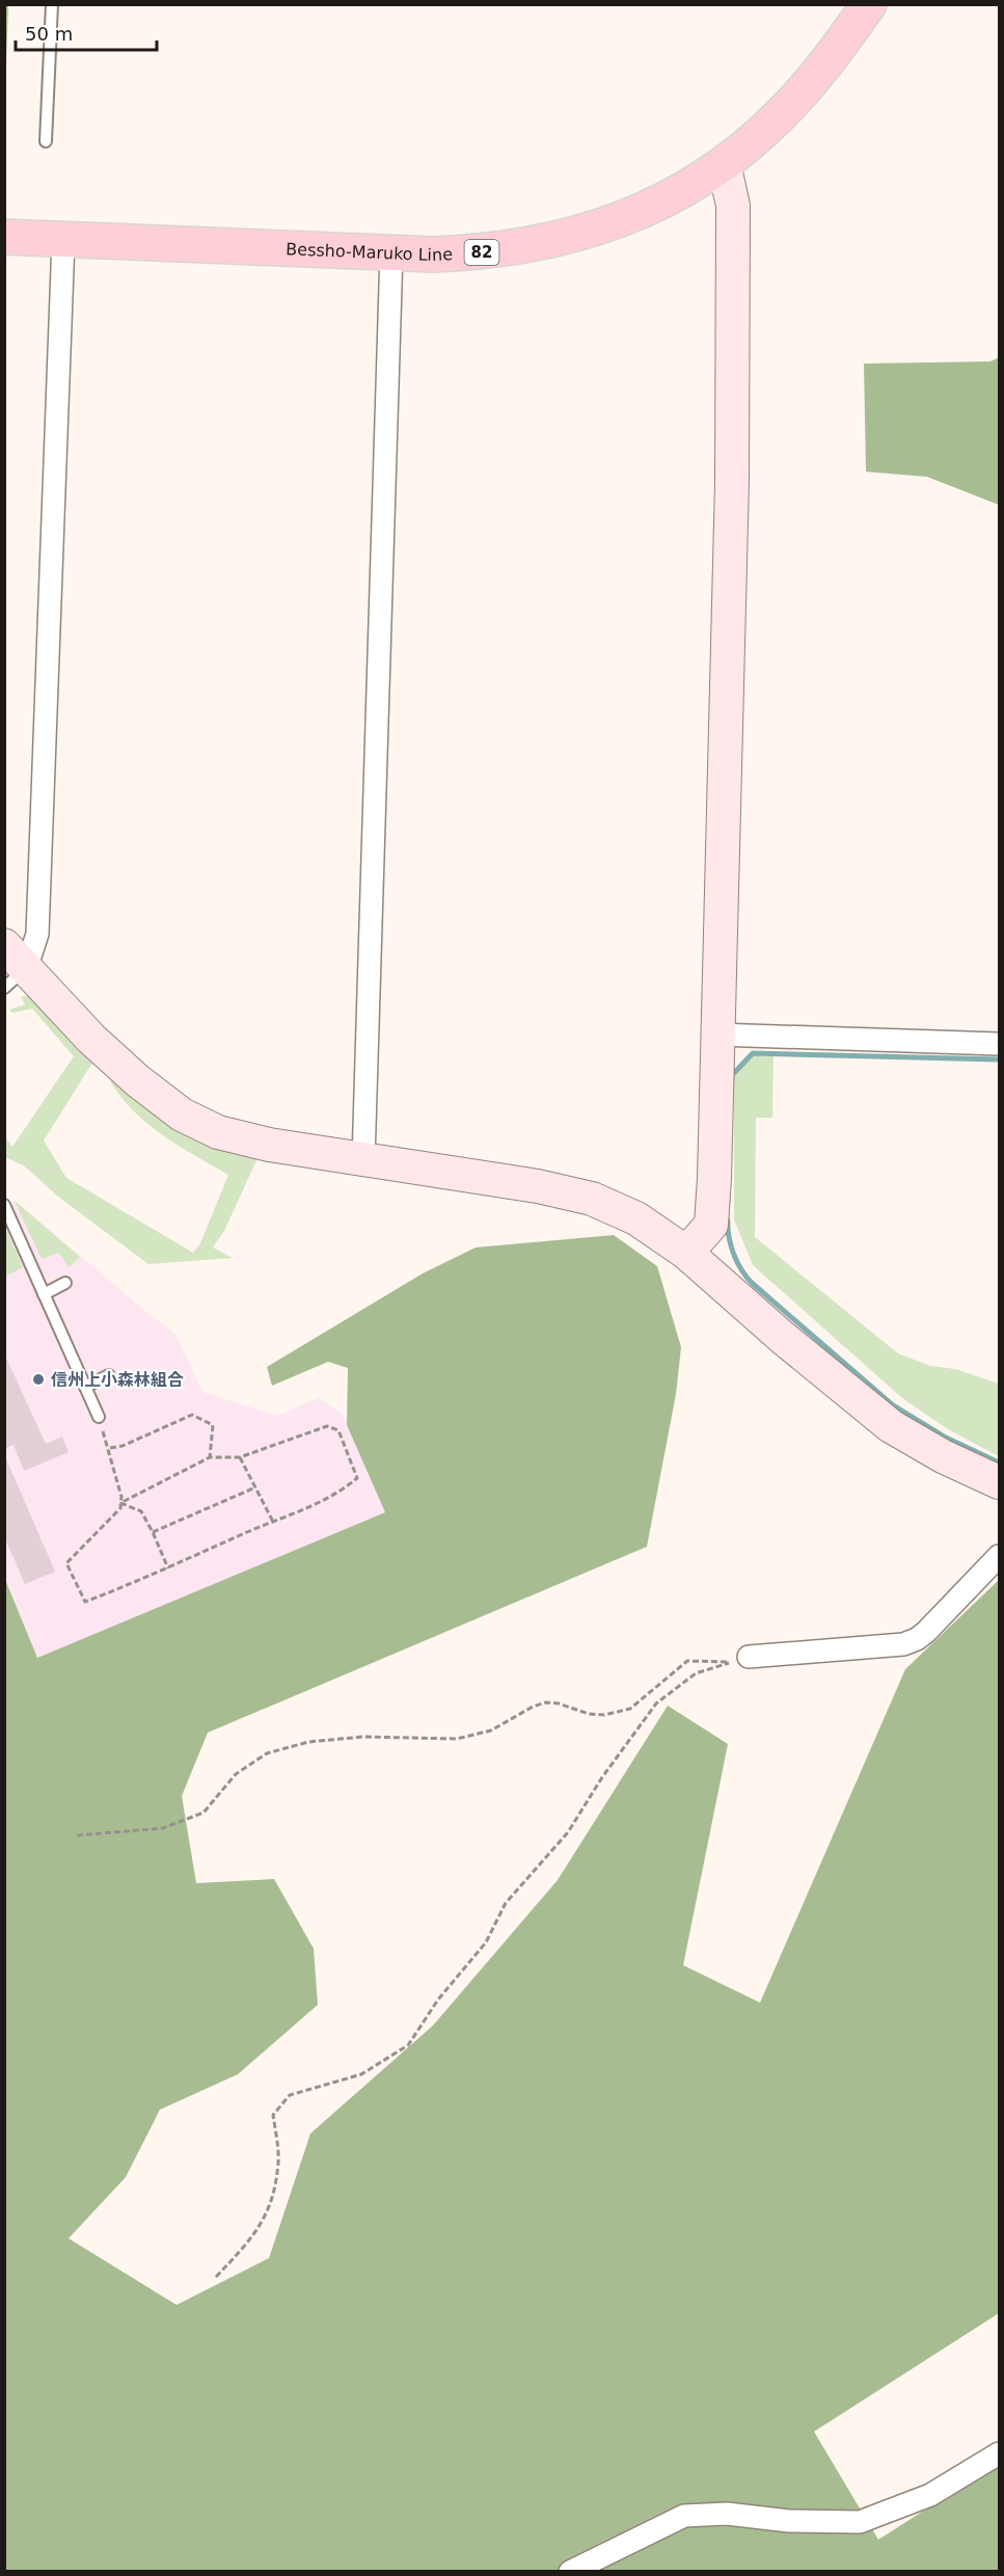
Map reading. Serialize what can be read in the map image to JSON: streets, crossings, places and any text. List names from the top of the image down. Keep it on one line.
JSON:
{"streets":{"main road":["Bessho-Maruko Line","82"]},"places":["信州上小森林組合"],"scale_bar":"50 m"}
